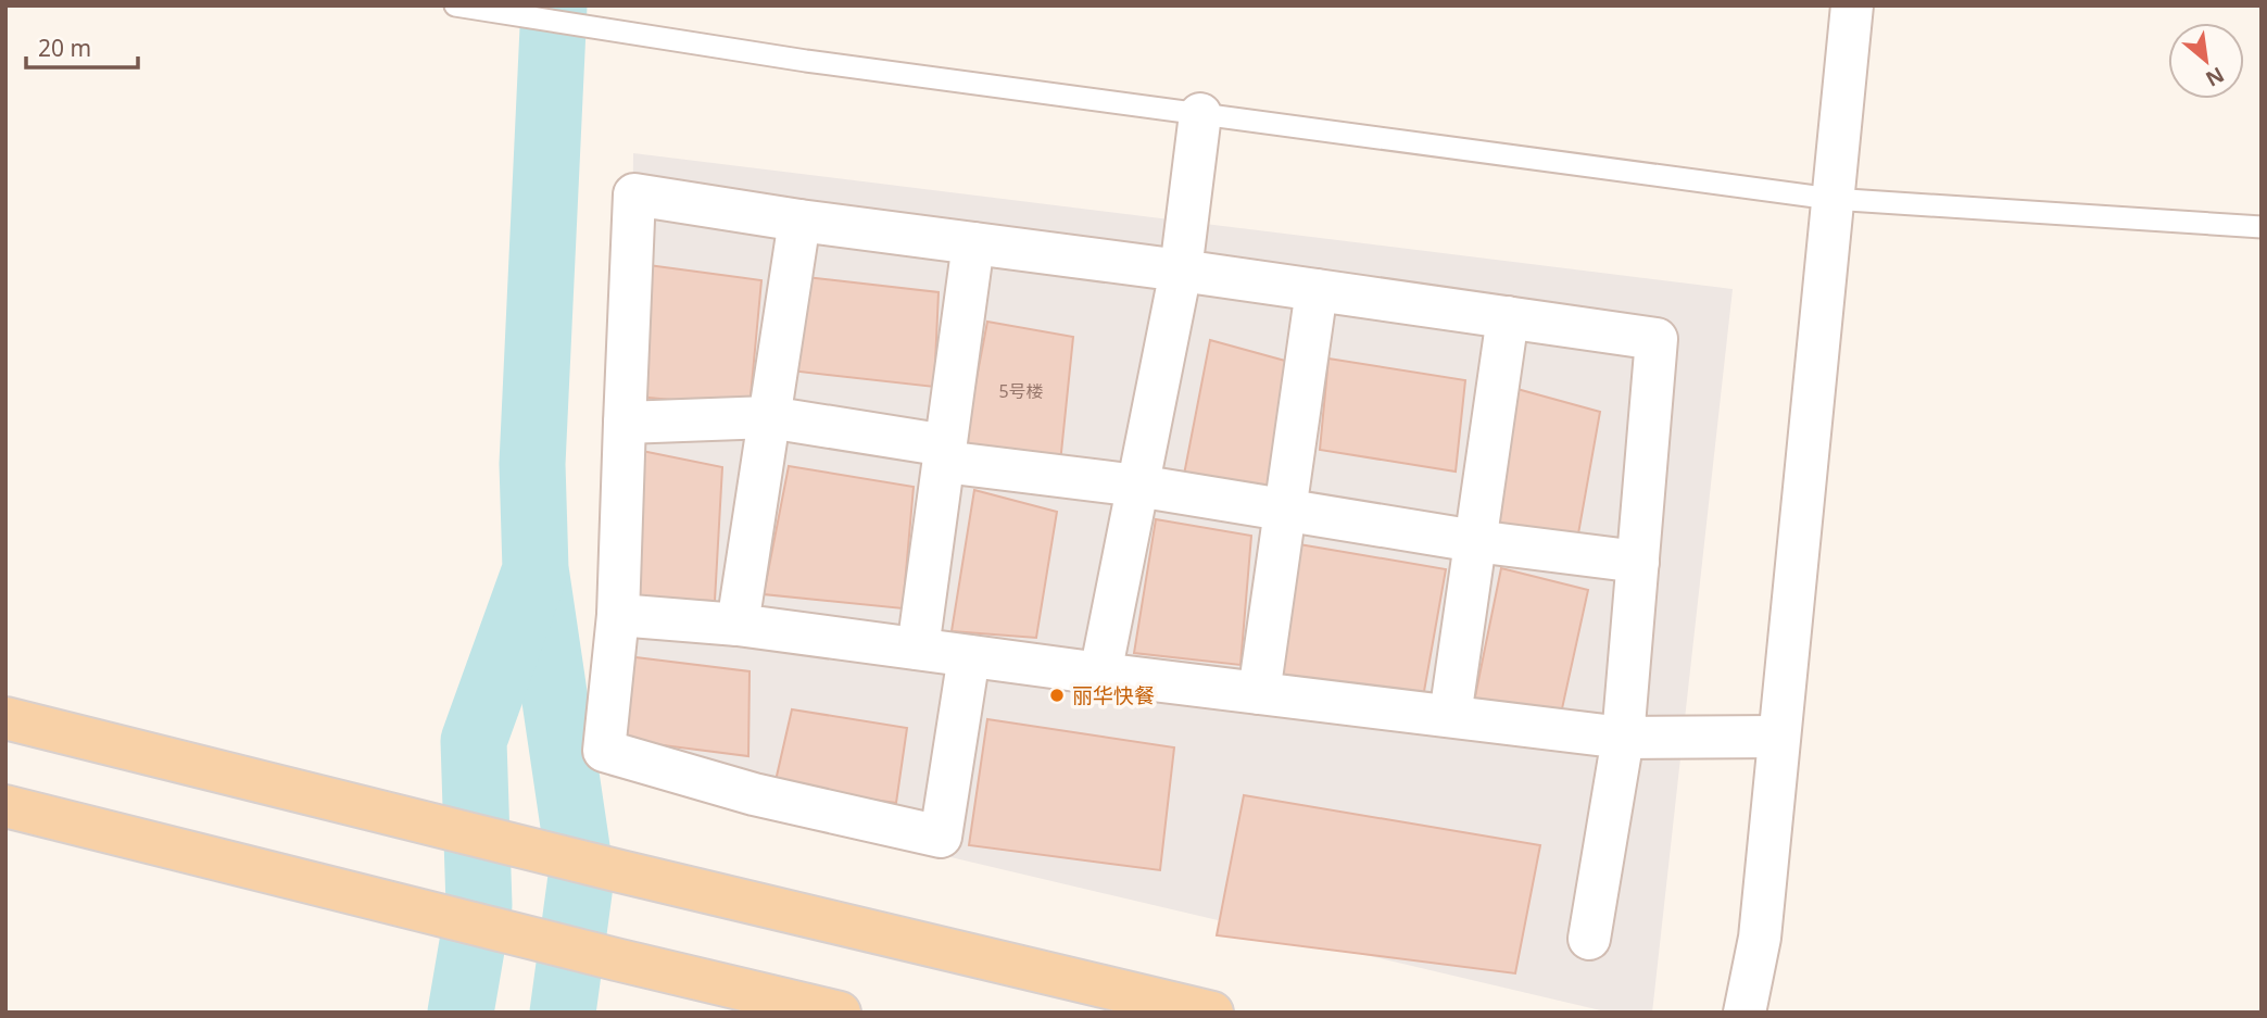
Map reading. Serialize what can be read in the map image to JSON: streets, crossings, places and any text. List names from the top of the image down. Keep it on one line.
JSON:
{"places":["丽华快餐"],"house_numbers":["5号楼"],"scale_bar":"20 m","north":"bottom right"}
